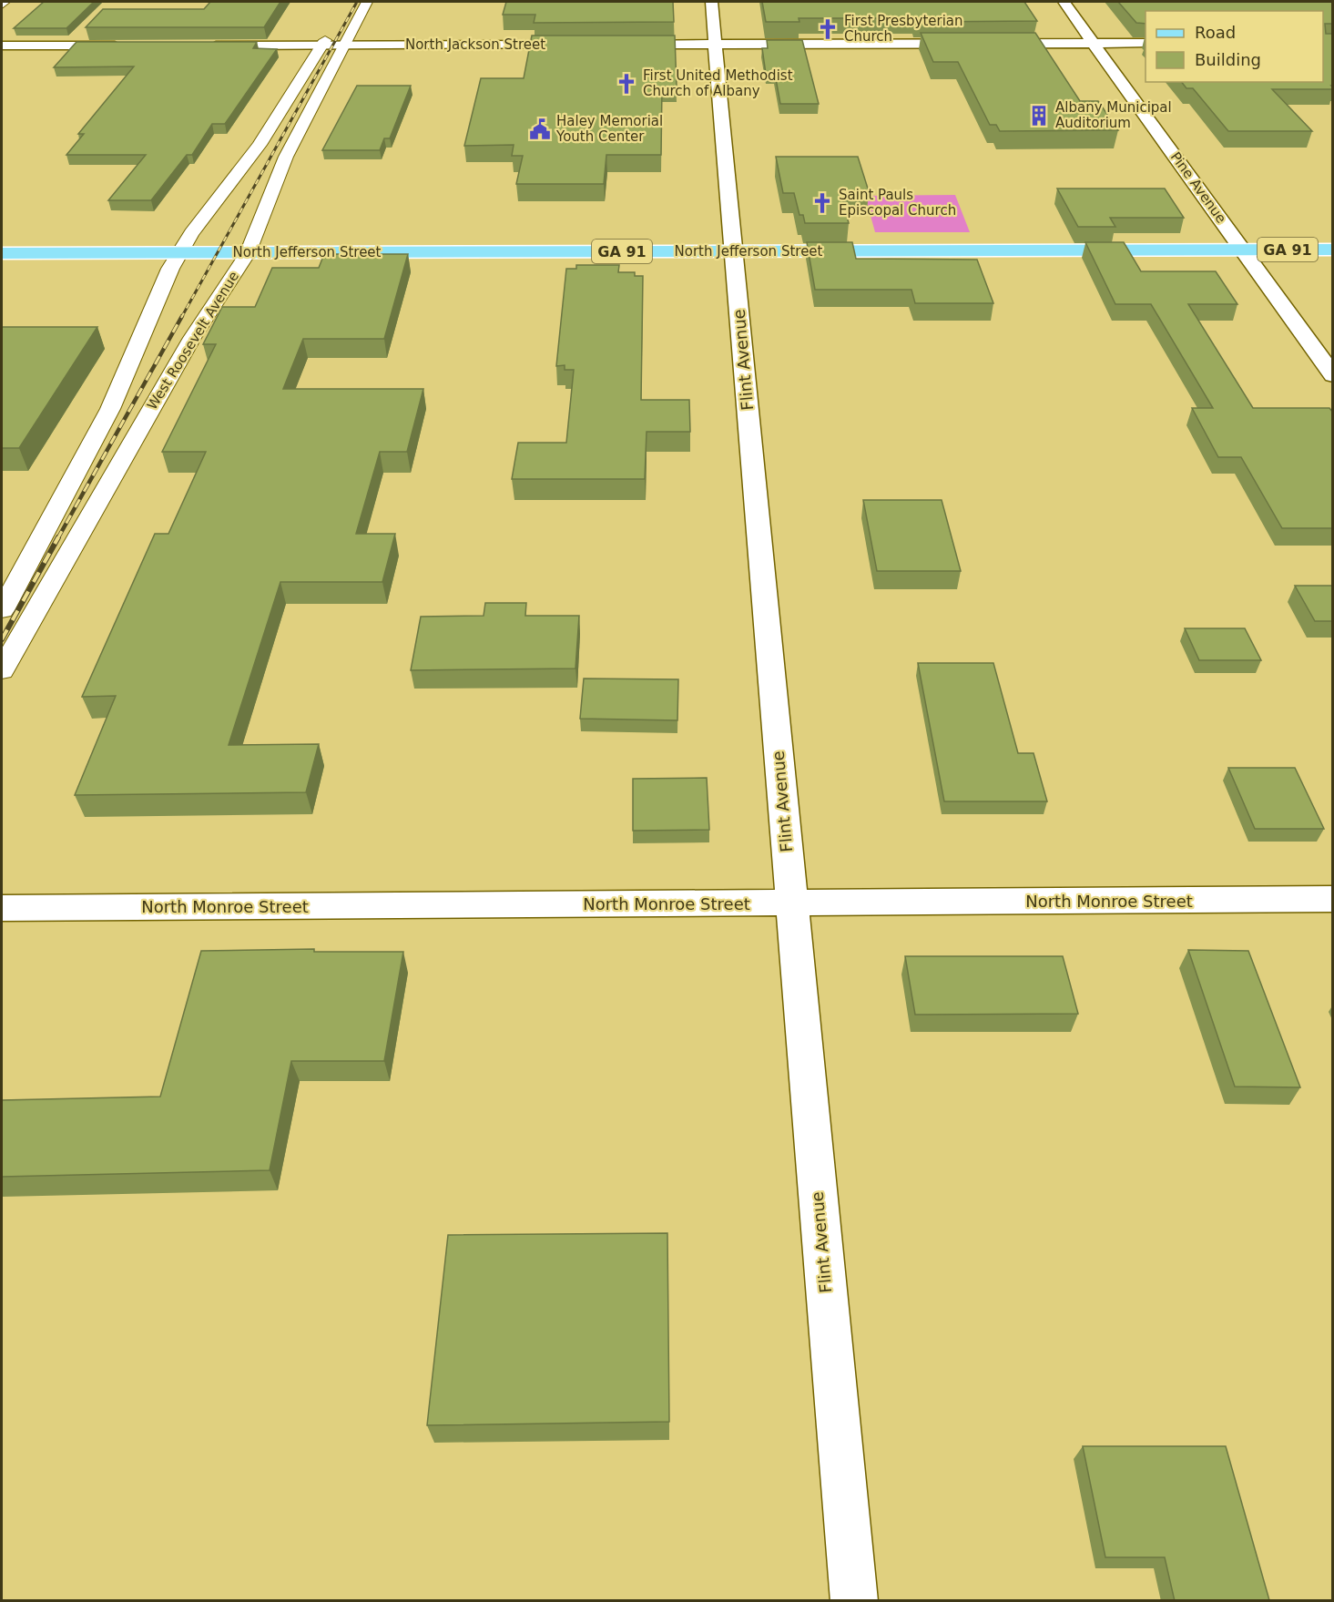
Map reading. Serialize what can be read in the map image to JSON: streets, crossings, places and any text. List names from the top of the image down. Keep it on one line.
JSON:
{"streets":{"main road":["GA 91","North Jefferson Street"],"street":["North Jackson Street","Pine Avenue","West Roosevelt Avenue","Flint Avenue","North Monroe Street"]},"crossings":[["North Jackson Street","West Roosevelt Avenue"],["Pine Avenue","North Jefferson Street"],["North Jefferson Street","West Roosevelt Avenue"],["North Jefferson Street","Flint Avenue"],["Flint Avenue","North Monroe Street"]],"places":{"church":["First Presbyterian Church","First United Methodist Church of Albany","Saint Pauls Episcopal Church"],"building":["Albany Municipal Auditorium"],"public building":["Haley Memorial Youth Center"]},"legend":["Road","Building"]}
